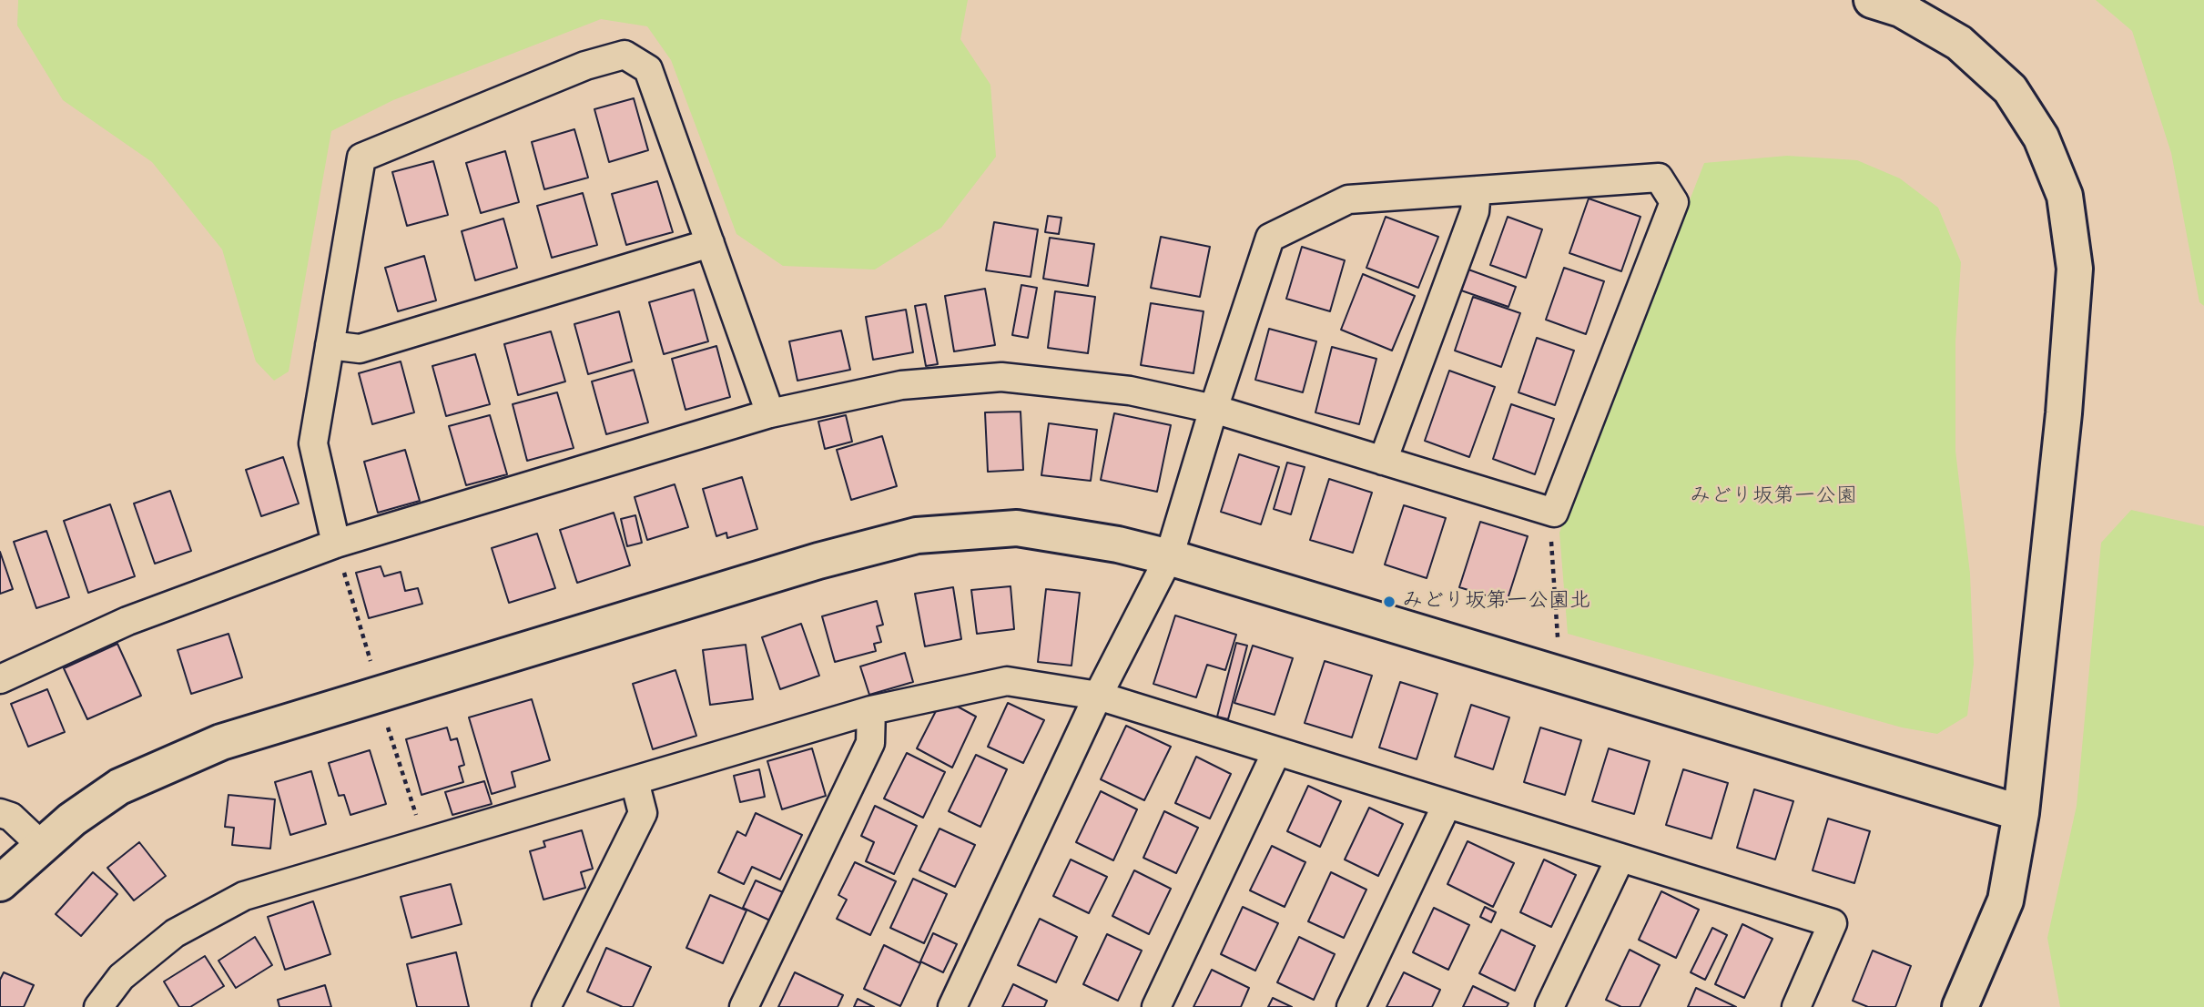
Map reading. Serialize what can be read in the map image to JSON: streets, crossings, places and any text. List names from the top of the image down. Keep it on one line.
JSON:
{"parks":["みどり坂第一公園"],"places":["みどり坂第一公園北"]}
